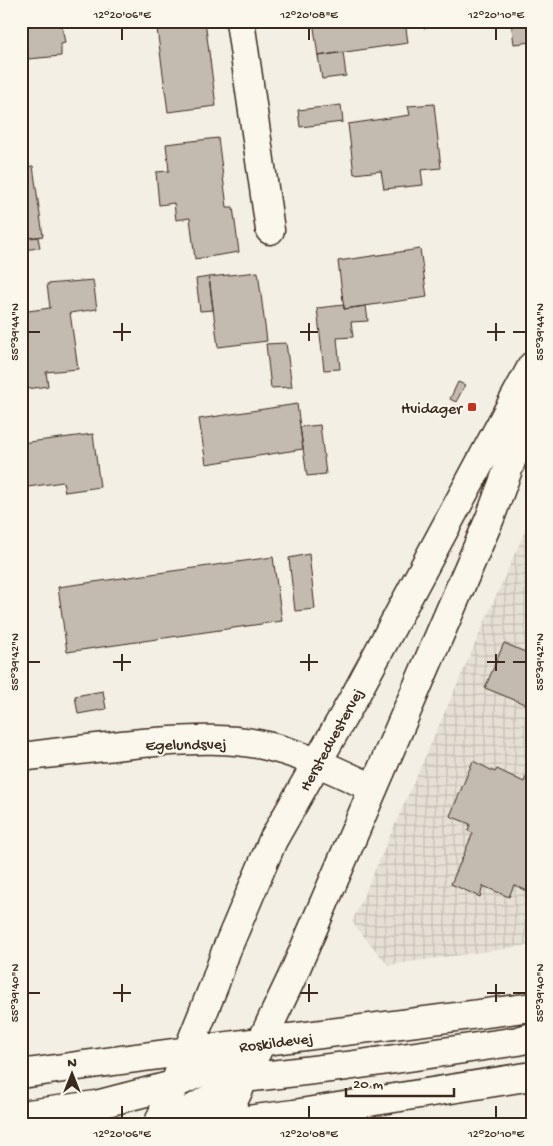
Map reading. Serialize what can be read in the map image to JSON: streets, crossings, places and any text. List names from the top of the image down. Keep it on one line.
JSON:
{"streets":{"street":["Herstedvestervej","Egelundsvej","Roskildevej"]},"crossings":[["Herstedvestervej","Egelundsvej"],["Herstedvestervej","Roskildevej"]],"places":{"transit":["Hvidager"]},"scale_bar":"20 m","north":"top","coordinates":["12°20'06\"E","12°20'08\"E","12°20'10\"E","55°39'44\"N","55°39'42\"N","55°39'40\"N"]}
